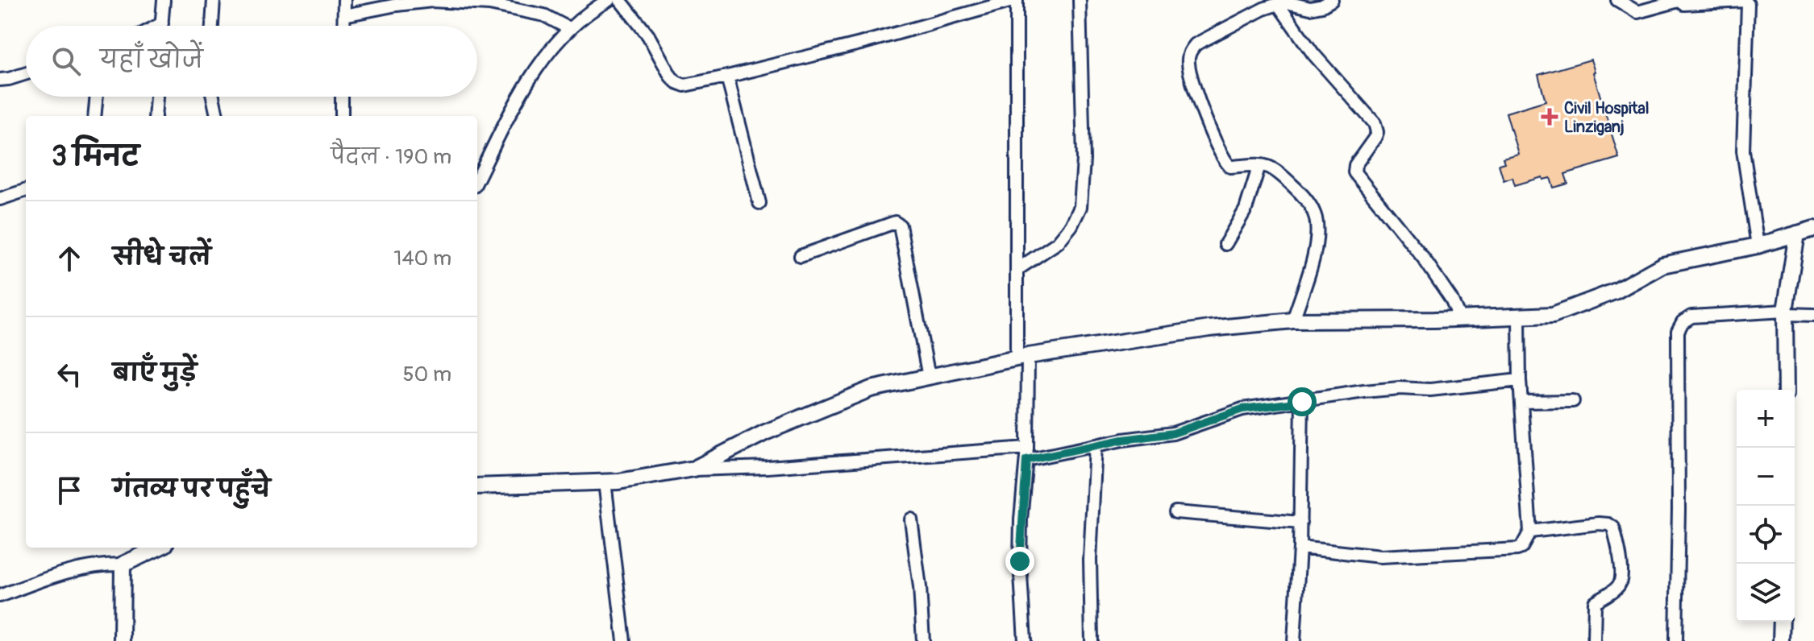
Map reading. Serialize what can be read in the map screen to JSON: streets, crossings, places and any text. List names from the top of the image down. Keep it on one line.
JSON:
{"places":{"health":["Civil Hospital Linziganj"]},"page":{"search":"यहाँ खोजें","heading":["3 मिनट","पैदल · 190 m"],"list":[["सीधे चलें","140 m"],["बाएँ मुड़ें","50 m"],"गंतव्य पर पहुँचे"],"map_buttons":["+","−"]}}
